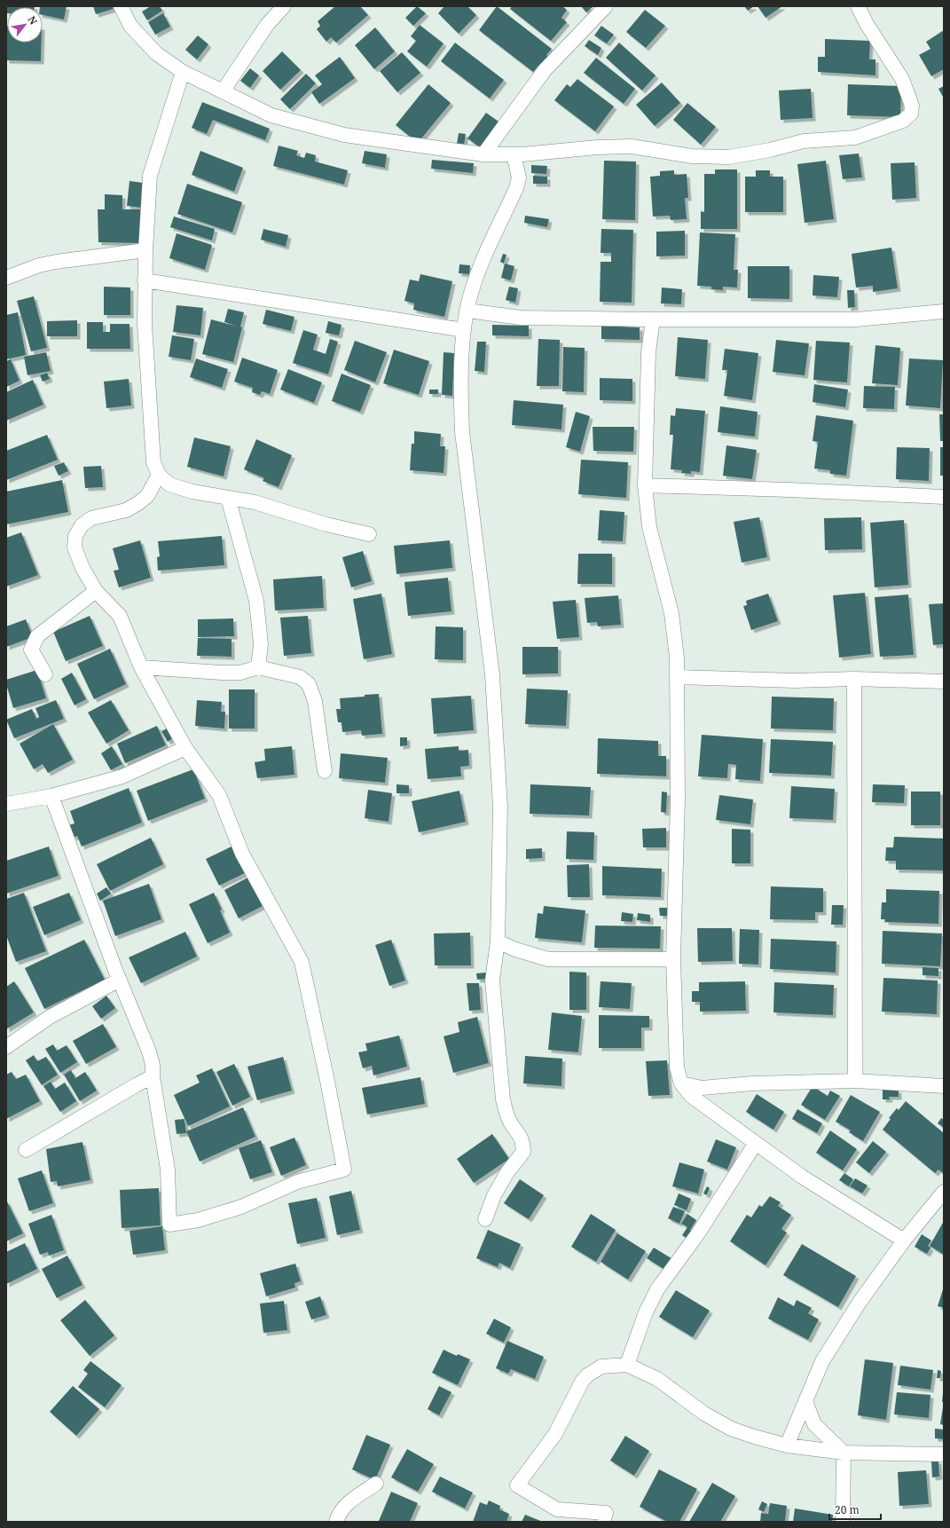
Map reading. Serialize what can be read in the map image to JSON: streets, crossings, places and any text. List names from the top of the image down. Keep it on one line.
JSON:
{"scale_bar":"20 m","north":"top right"}
